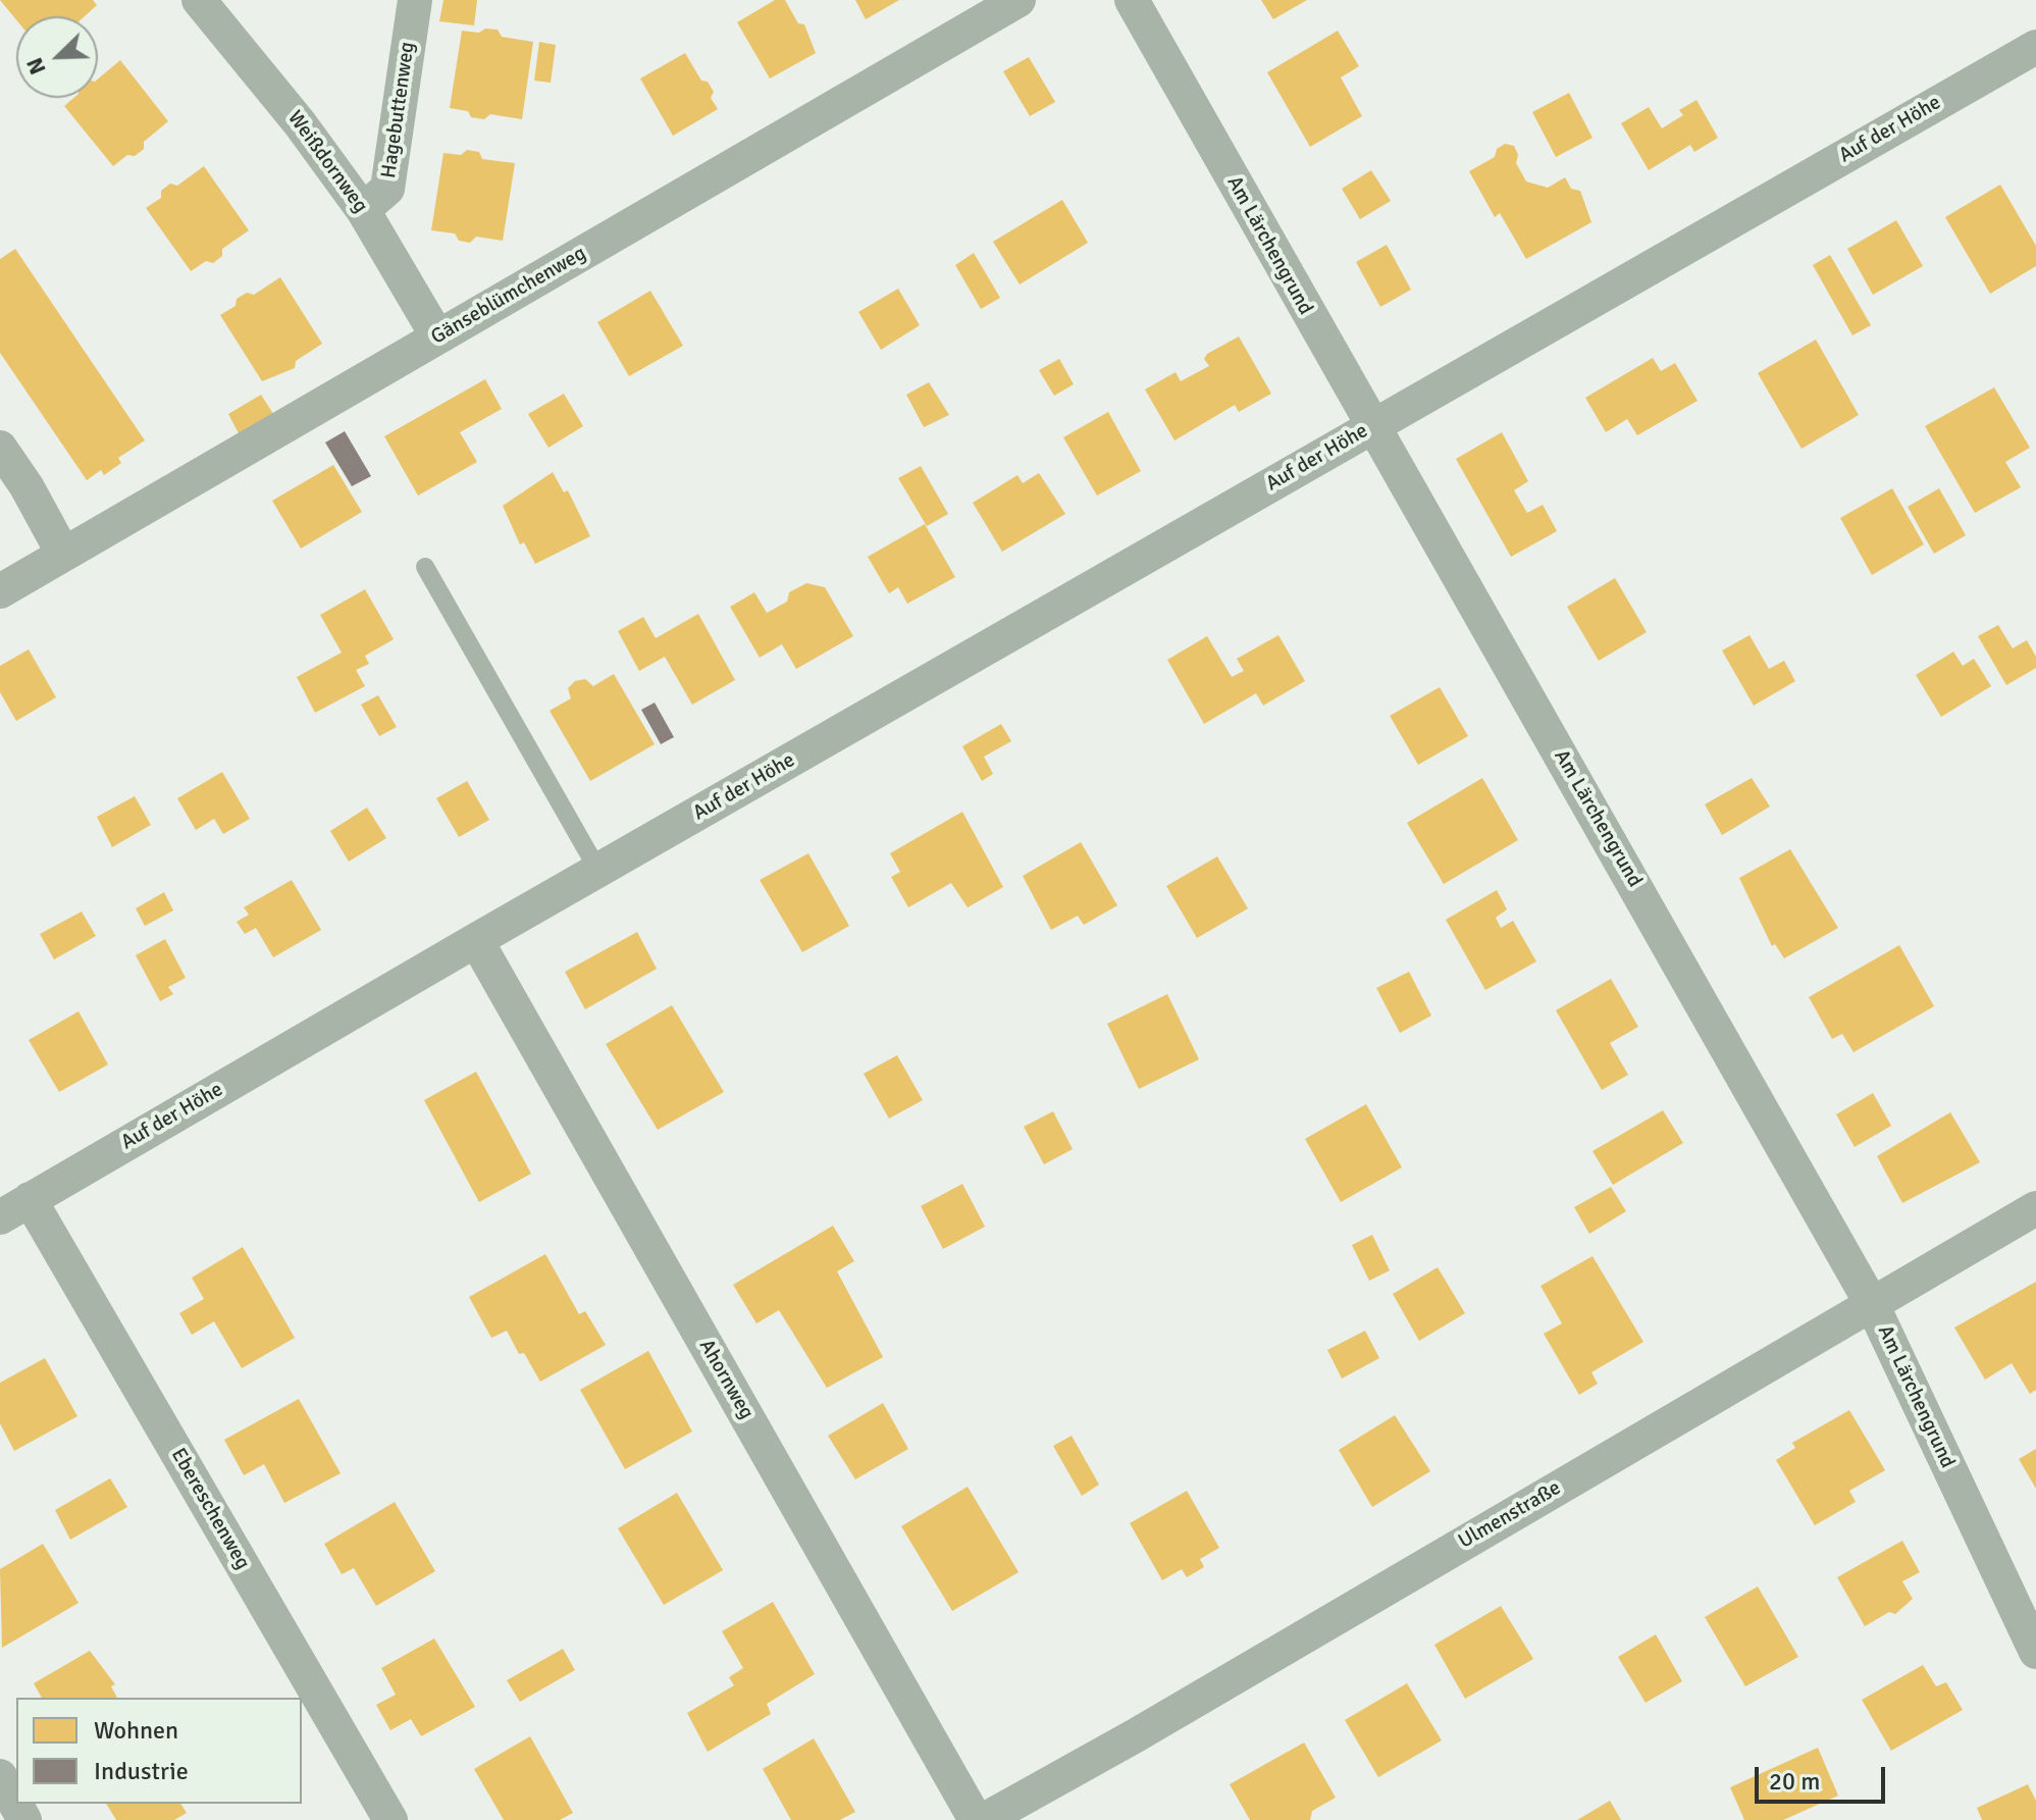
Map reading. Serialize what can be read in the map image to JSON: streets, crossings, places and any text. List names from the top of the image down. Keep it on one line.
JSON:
{"streets":{"street":["Hagebuttenweg","Auf der Höhe","Weißdornweg","Am Lärchengrund","Gänseblümchenweg","Ahornweg","Ebereschenweg","Ulmenstraße"]},"crossings":[["Hagebuttenweg","Weißdornweg"],["Auf der Höhe","Am Lärchengrund"],["Auf der Höhe","Ahornweg"],["Auf der Höhe","Ebereschenweg"],["Weißdornweg","Gänseblümchenweg"],["Am Lärchengrund","Ulmenstraße"]],"legend":["Wohnen","Industrie"],"scale_bar":"20 m","north":"bottom left"}
